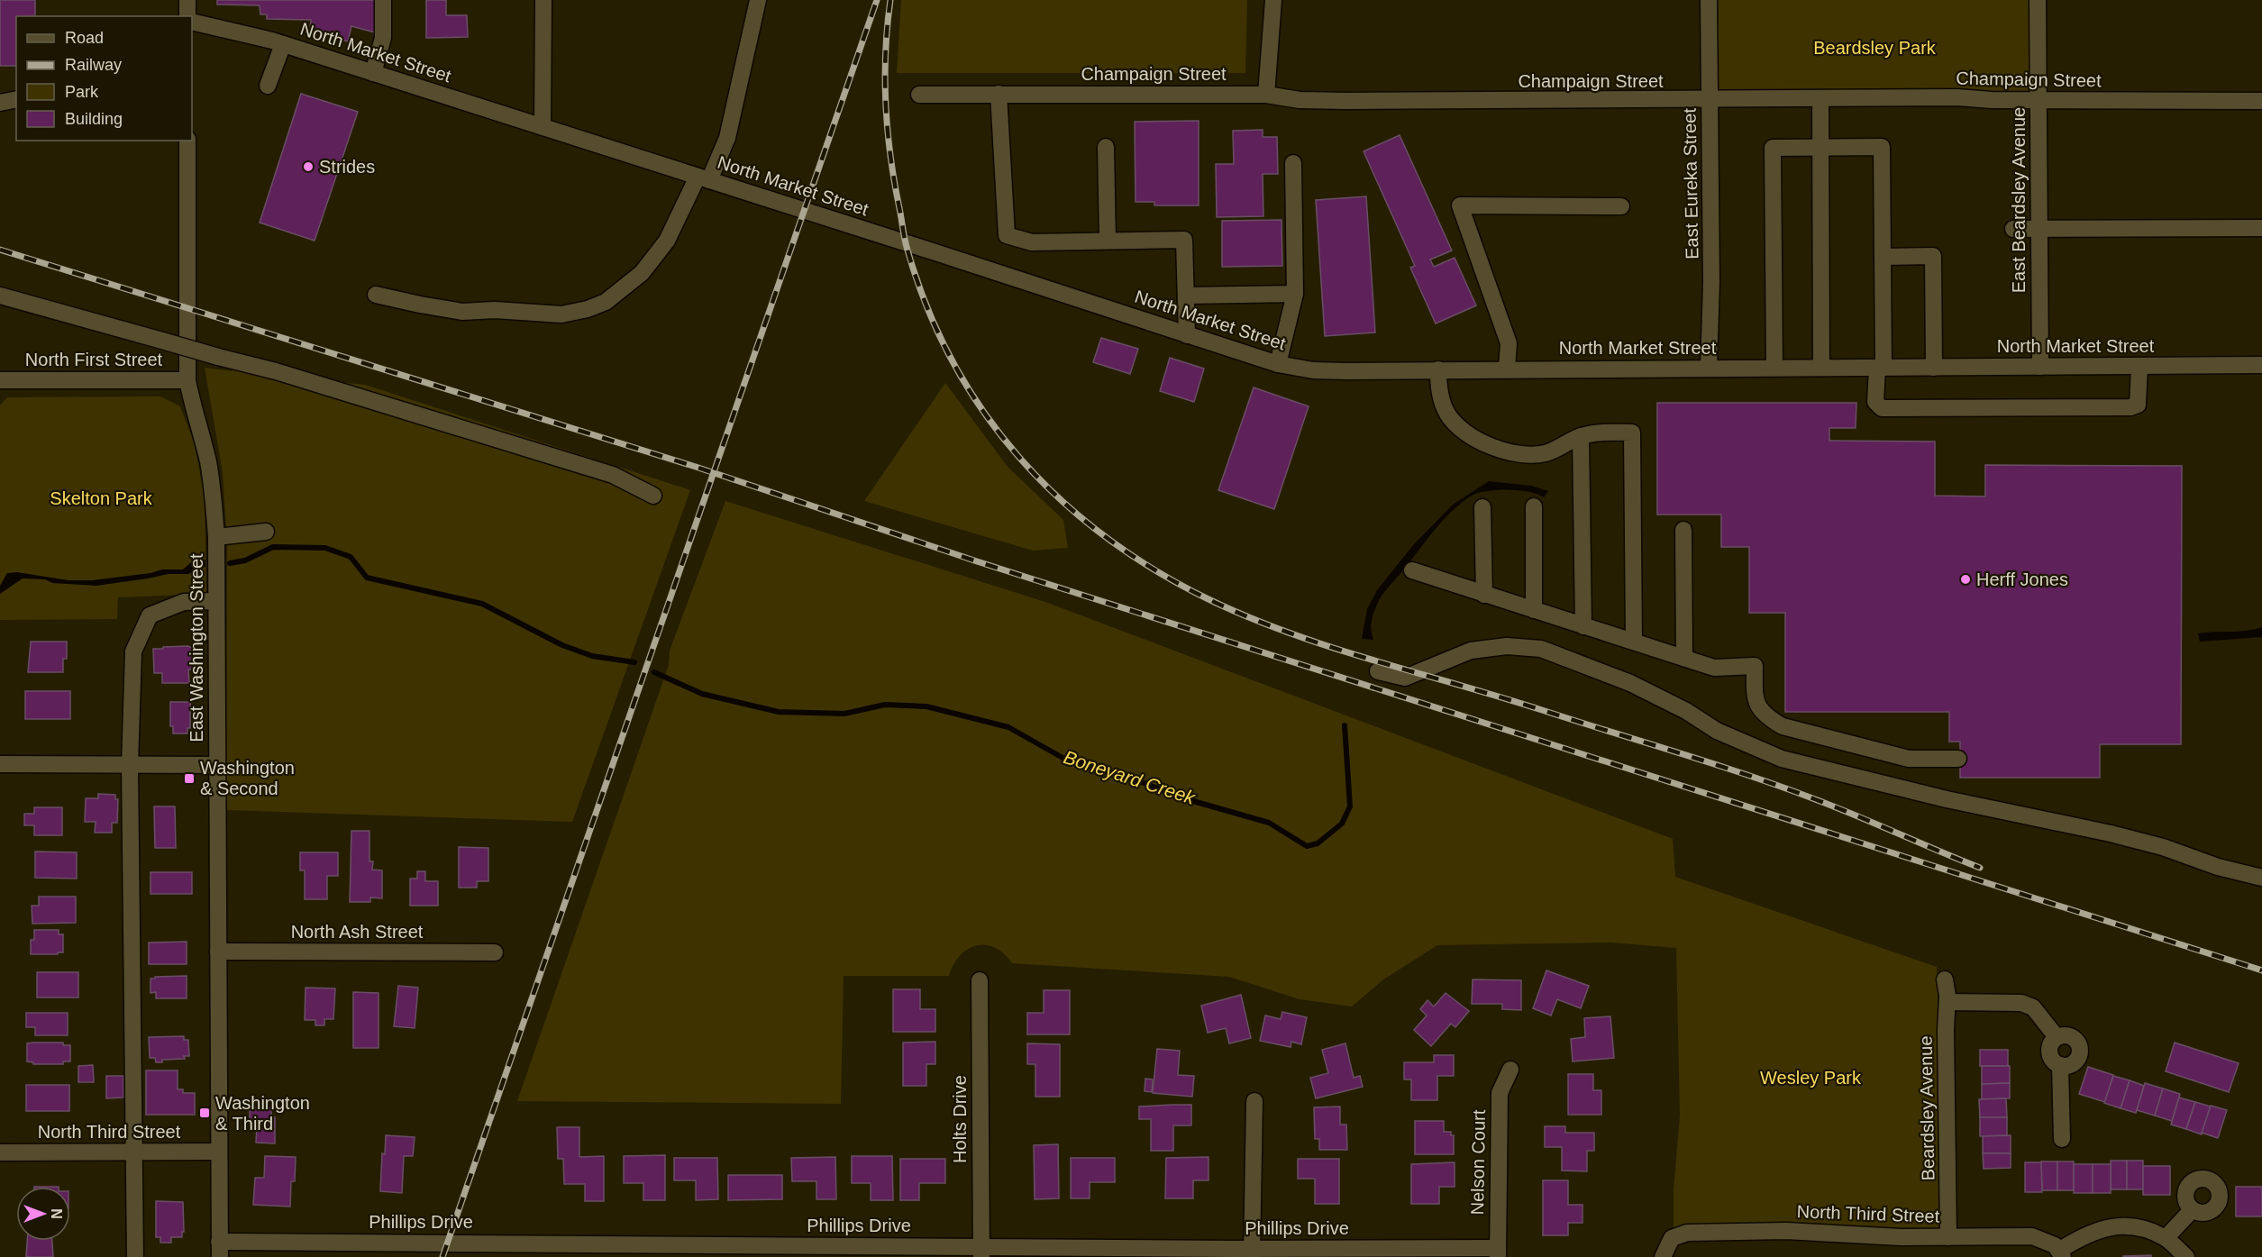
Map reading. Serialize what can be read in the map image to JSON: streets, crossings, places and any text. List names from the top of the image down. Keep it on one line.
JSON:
{"streets":{"street":["North Market Street","Champaign Street","East Eureka Street","East Beardsley Avenue","North First Street","East Washington Street","North Ash Street","Beardsley Avenue","Holts Drive","North Third Street","Nelson Court","Phillips Drive"]},"crossings":[["North Market Street","East Eureka Street"],["North Market Street","East Beardsley Avenue"],["Champaign Street","East Eureka Street"],["Champaign Street","East Beardsley Avenue"],["North First Street","East Washington Street"],["East Washington Street","North Ash Street"],["East Washington Street","North Third Street"],["East Washington Street","Phillips Drive"],["Beardsley Avenue","North Third Street"],["Holts Drive","Phillips Drive"],["Nelson Court","Phillips Drive"]],"water":["Boneyard Creek"],"parks":["Beardsley Park","Skelton Park","Wesley Park"],"places":{"other":["Strides","Herff Jones"],"transit":["Washington & Second","Washington & Third"]},"legend":["Road","Railway","Park","Building"],"north":"right"}
